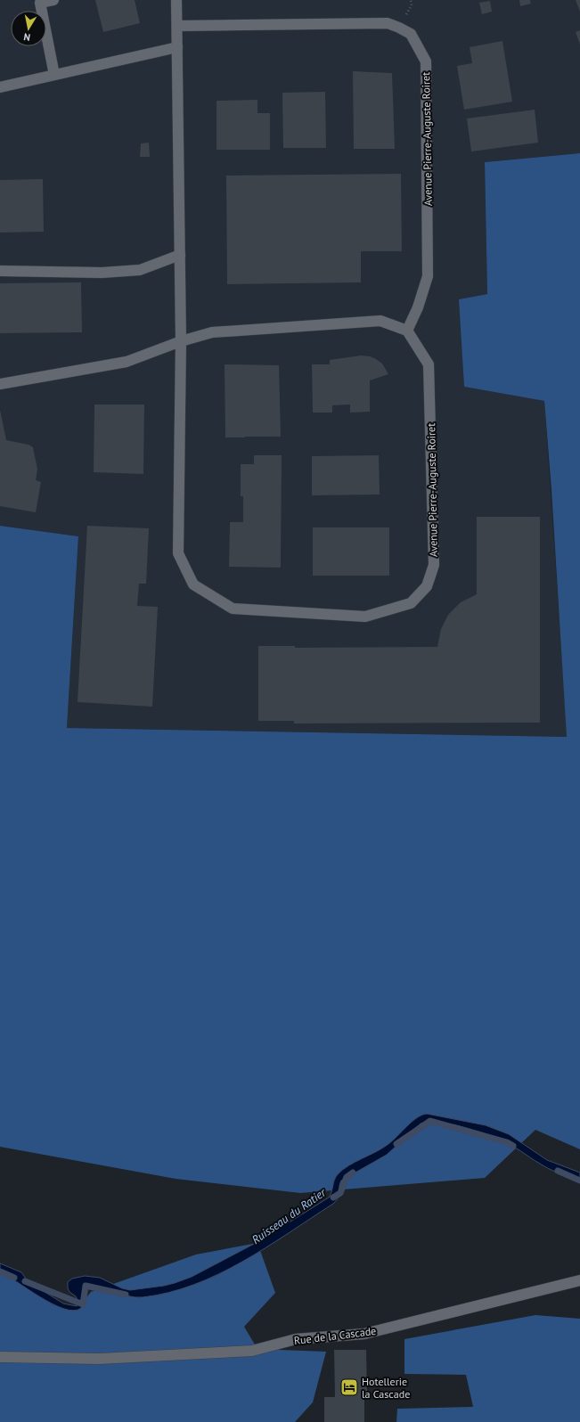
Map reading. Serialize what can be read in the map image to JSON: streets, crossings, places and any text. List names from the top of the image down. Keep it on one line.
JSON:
{"streets":{"street":["Avenue Pierre-Auguste Roiret","Rue de la Cascade"]},"water":["Ruisseau du Ratier"],"places":{"hotel":["Hotellerie la Cascade"]},"north":"bottom"}
